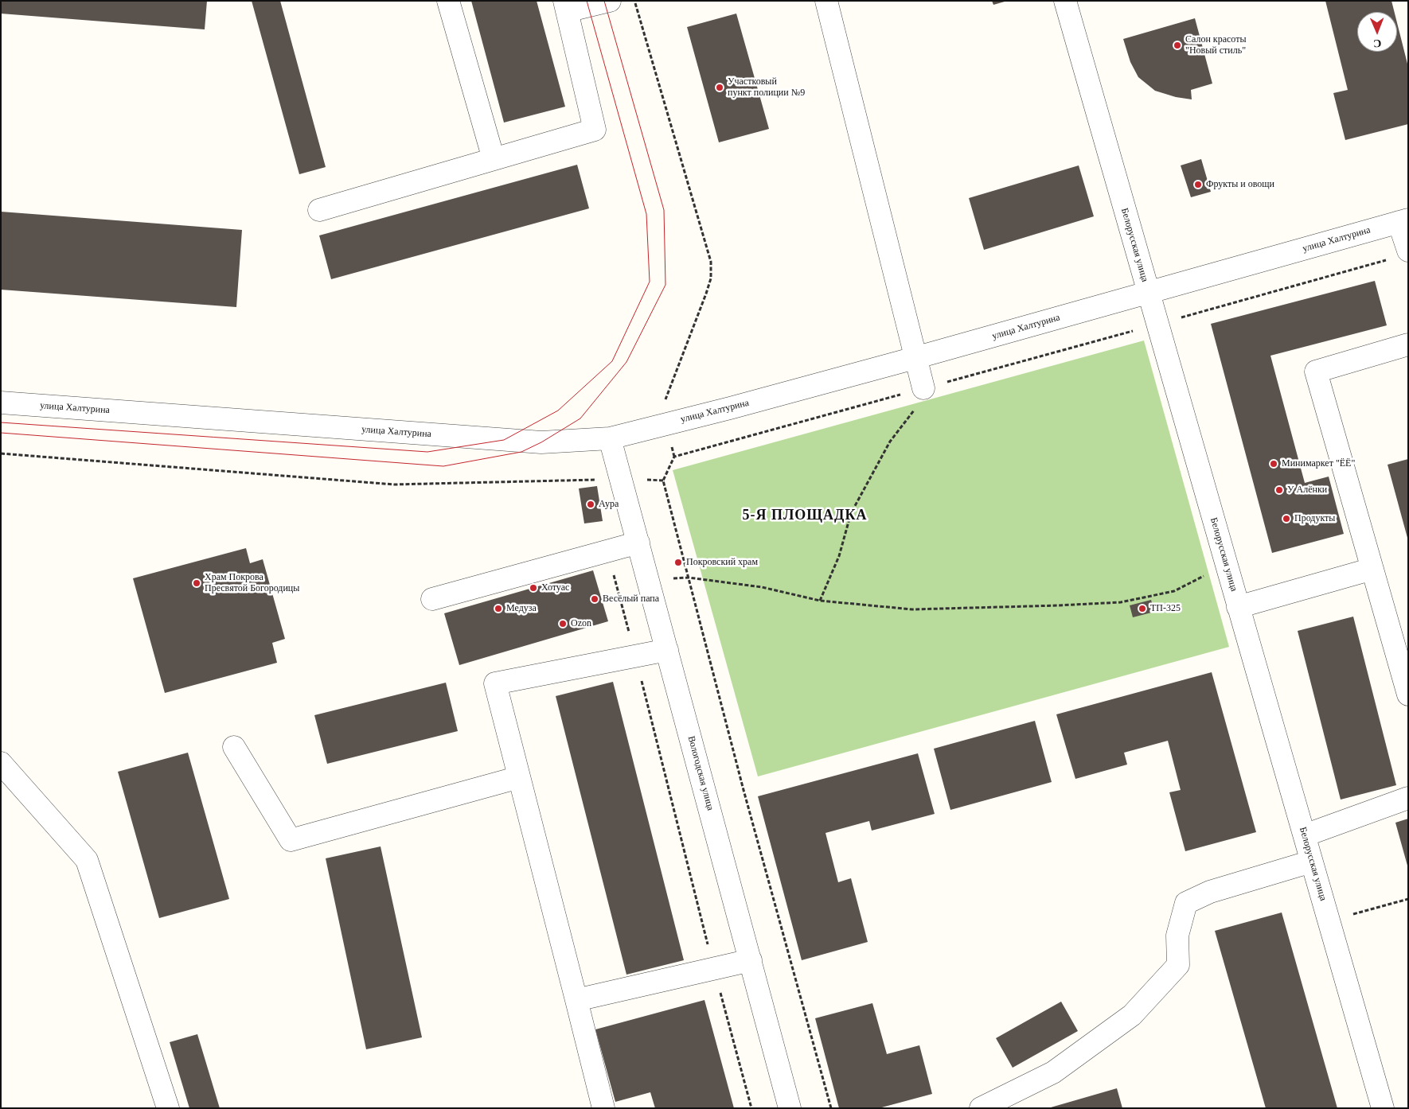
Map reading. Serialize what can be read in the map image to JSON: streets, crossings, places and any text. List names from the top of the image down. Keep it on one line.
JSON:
{"streets":{"street":["улица Халтурина","Белорусская улица","Вологодская улица"]},"crossings":[["улица Халтурина","Белорусская улица"],["улица Халтурина","Вологодская улица"]],"districts":["5-Я ПЛОЩАДКА"],"places":["Салон красоты \"Новый стиль\"","Участковый пункт полиции №9","Фрукты и овощи","Минимаркет \"ЁЁ\"","У Алёнки","Аура","Продукты","Покровский храм","Храм Покрова Пресвятой Богородицы","Хотуас","Весёлый папа","Медуза","ТП-325","Ozon"],"north":"bottom"}
